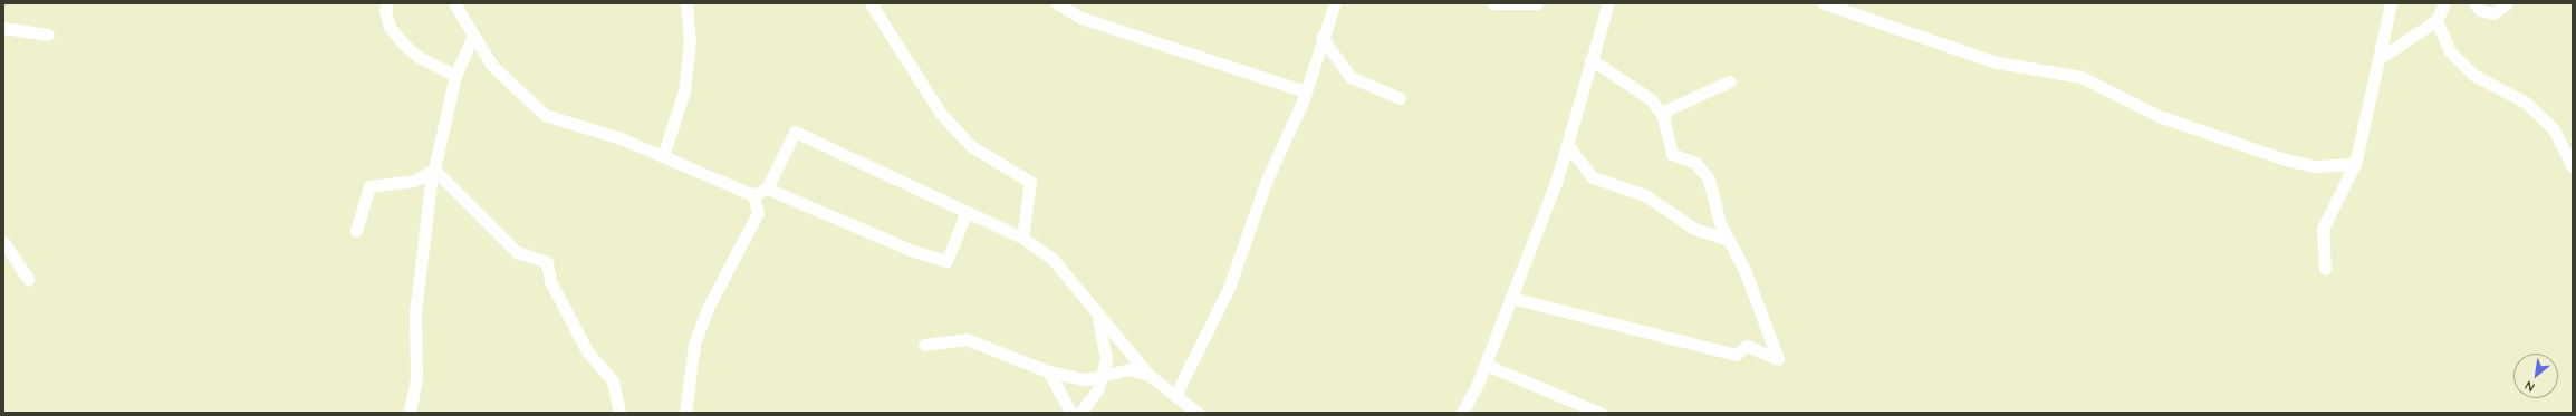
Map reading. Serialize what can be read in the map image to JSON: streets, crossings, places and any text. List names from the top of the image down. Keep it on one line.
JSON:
{"north":"bottom left"}
